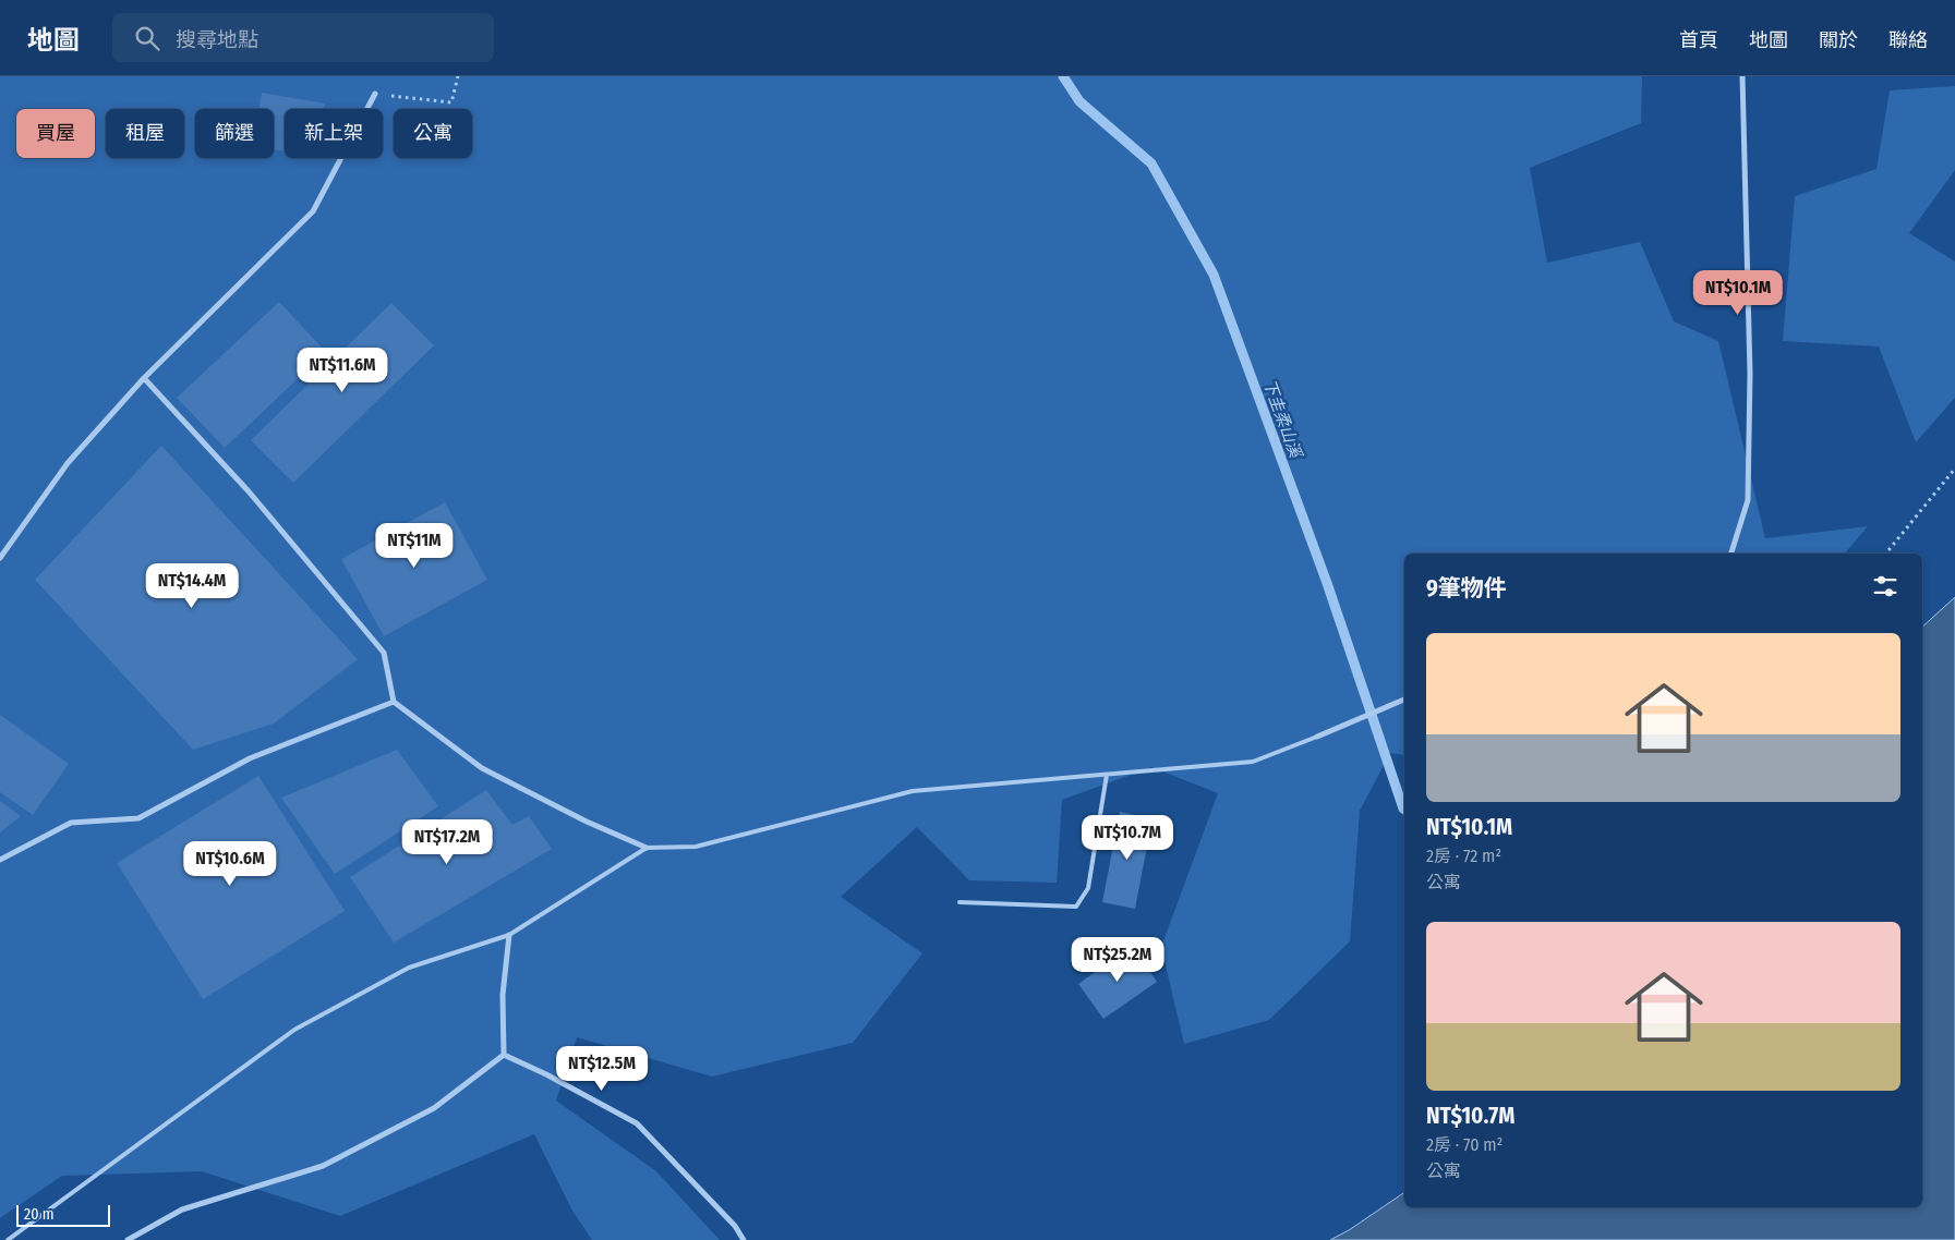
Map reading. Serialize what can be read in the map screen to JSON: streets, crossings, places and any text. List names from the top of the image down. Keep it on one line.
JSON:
{"water":["下圭柔山溪"],"scale_bar":"20 m","page":{"header":"地圖","search":"搜尋地點","nav":["首頁","地圖","關於","聯絡"],"chip":["買屋","租屋","篩選","新上架","公寓"],"price":["NT$10.1M","NT$11.6M","NT$11M","NT$14.4M","NT$10.7M","NT$17.2M","NT$10.6M","NT$25.2M","NT$12.5M"],"heading":"9筆物件","list":[{"name":"NT$10.1M","note":"2房 · 72 m² · 公寓"},{"name":"NT$10.7M","note":"2房 · 70 m² · 公寓"}],"scale":"20 m"}}
